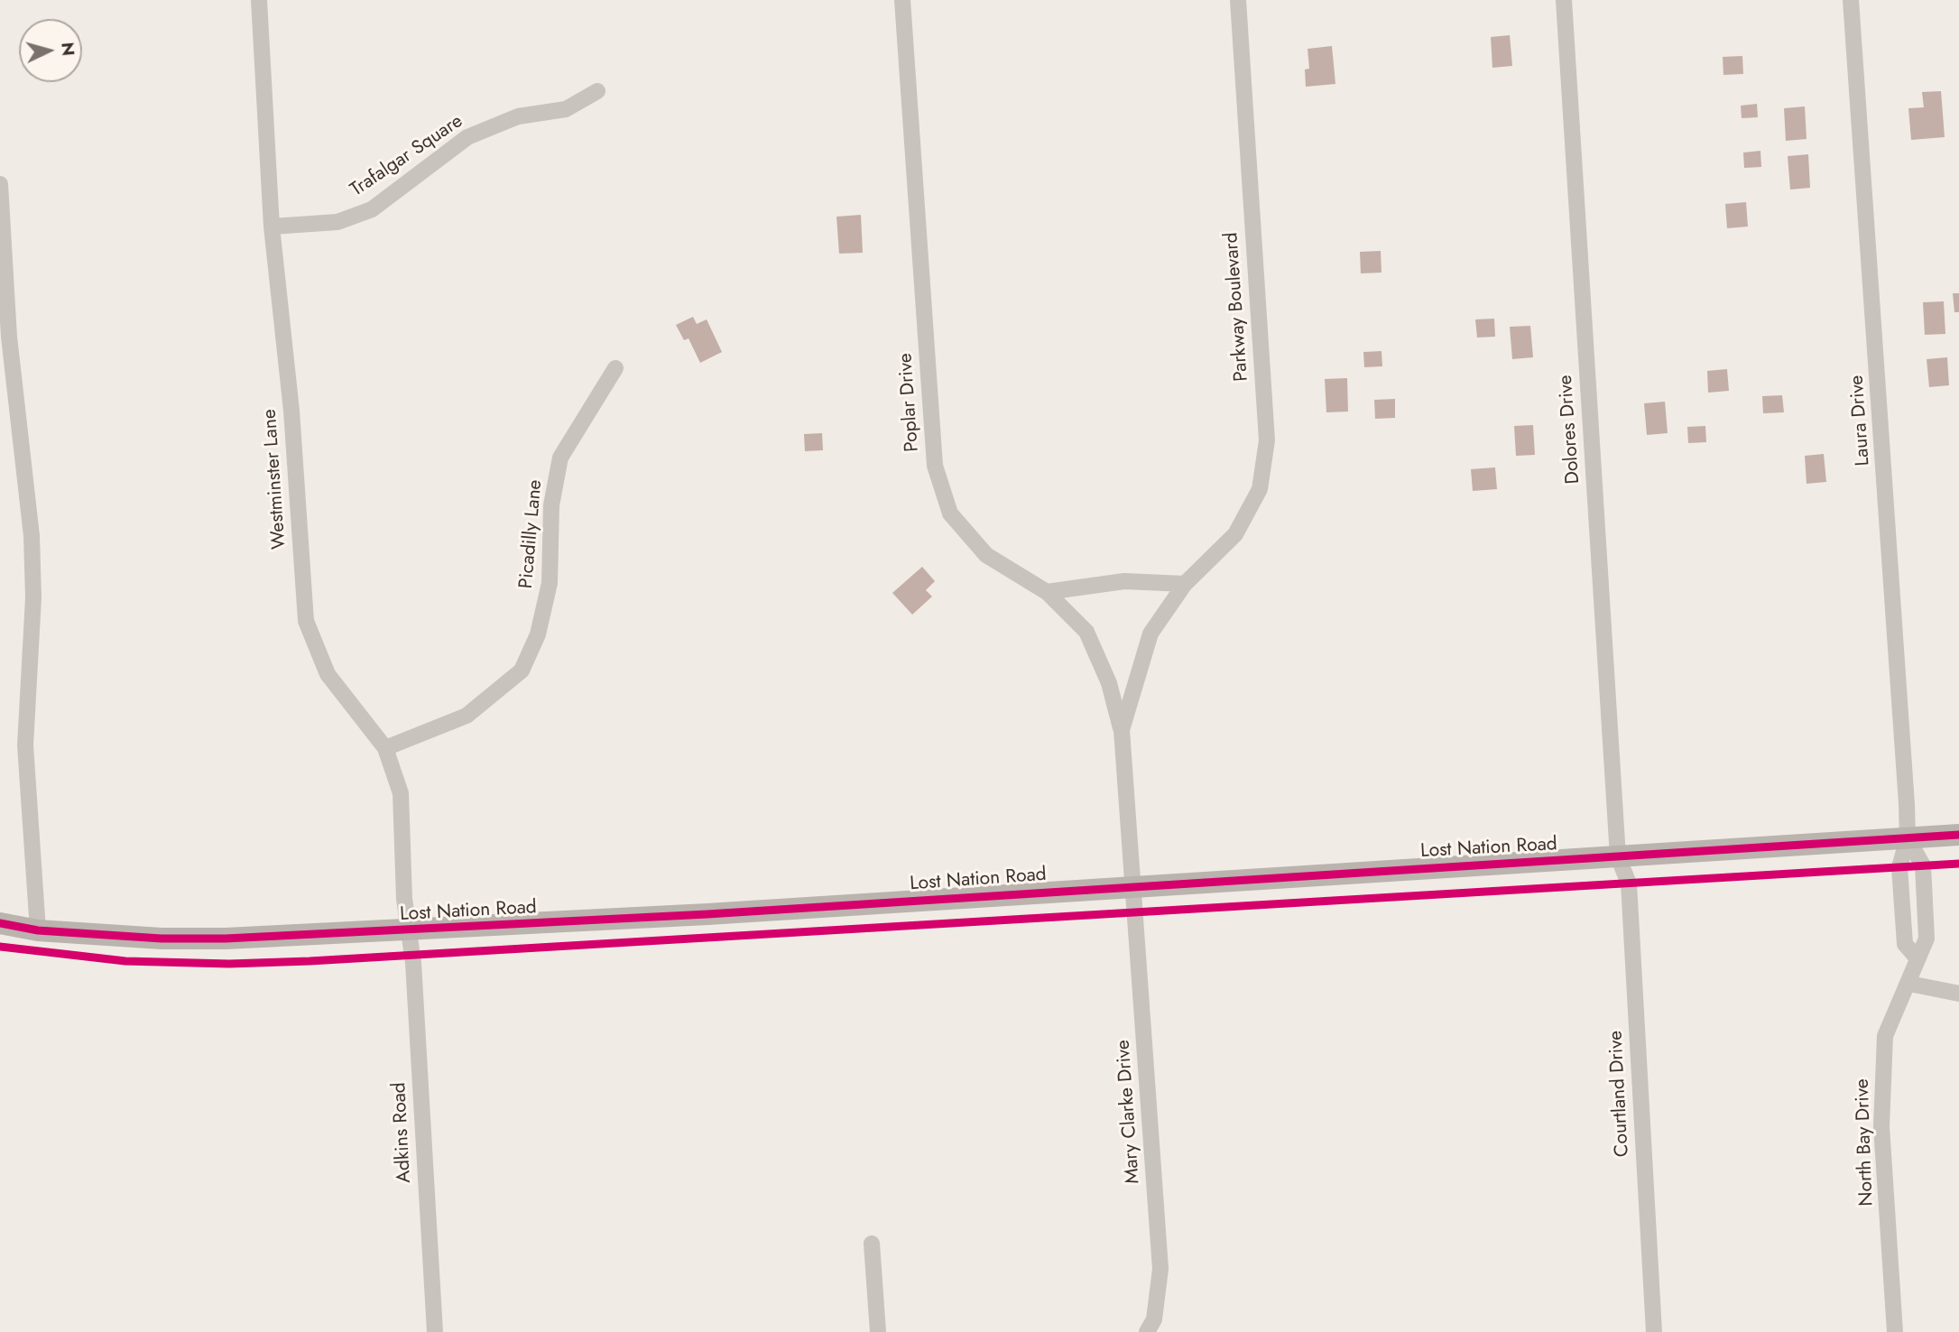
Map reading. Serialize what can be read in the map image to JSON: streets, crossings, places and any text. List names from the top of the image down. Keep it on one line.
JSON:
{"streets":{"street":["Trafalgar Square","Parkway Boulevard","Poplar Drive","Laura Drive","Dolores Drive","Westminster Lane","Picadilly Lane","Lost Nation Road","Courtland Drive","Mary Clarke Drive","Adkins Road","North Bay Drive"]},"crossings":[["Trafalgar Square","Westminster Lane"],["Parkway Boulevard","Poplar Drive"],["Parkway Boulevard","Lost Nation Road"],["Parkway Boulevard","Mary Clarke Drive"],["Laura Drive","Lost Nation Road"],["Laura Drive","North Bay Drive"],["Dolores Drive","Lost Nation Road"],["Dolores Drive","Courtland Drive"],["Westminster Lane","Picadilly Lane"],["Westminster Lane","Lost Nation Road"],["Westminster Lane","Adkins Road"],["Lost Nation Road","Courtland Drive"],["Lost Nation Road","Mary Clarke Drive"],["Lost Nation Road","Adkins Road"],["Lost Nation Road","North Bay Drive"]],"north":"right"}
